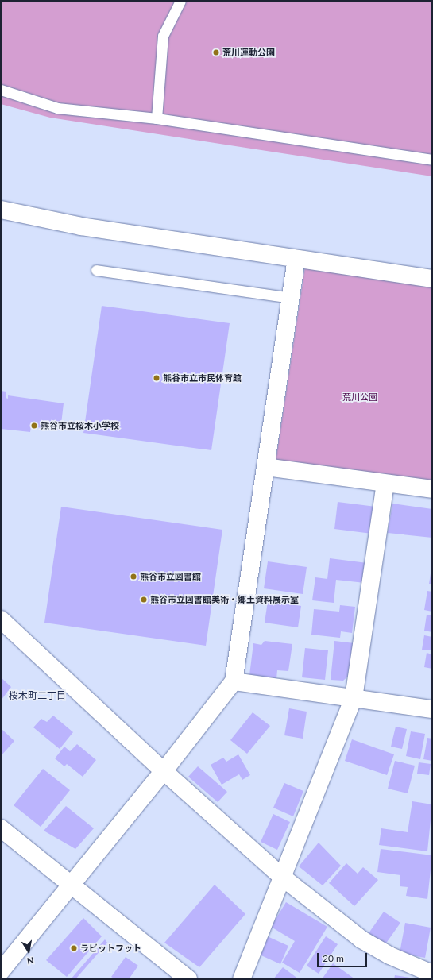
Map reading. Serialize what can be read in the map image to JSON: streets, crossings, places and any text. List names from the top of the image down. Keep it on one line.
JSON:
{"districts":["桜木町二丁目"],"parks":["荒川公園"],"places":["荒川運動公園","熊谷市立市民体育館","熊谷市立桜木小学校","熊谷市立図書館","熊谷市立図書館美術・郷土資料展示室","ラビットフット"],"scale_bar":"20 m","north":"bottom"}
